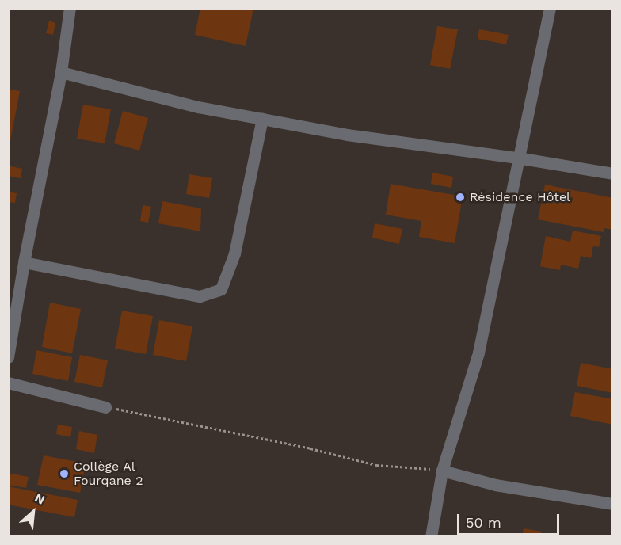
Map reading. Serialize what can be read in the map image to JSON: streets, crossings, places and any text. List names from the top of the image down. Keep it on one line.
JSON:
{"places":["Résidence Hôtel","Collège Al Fourqane 2"],"scale_bar":"50 m","north":"top right"}
